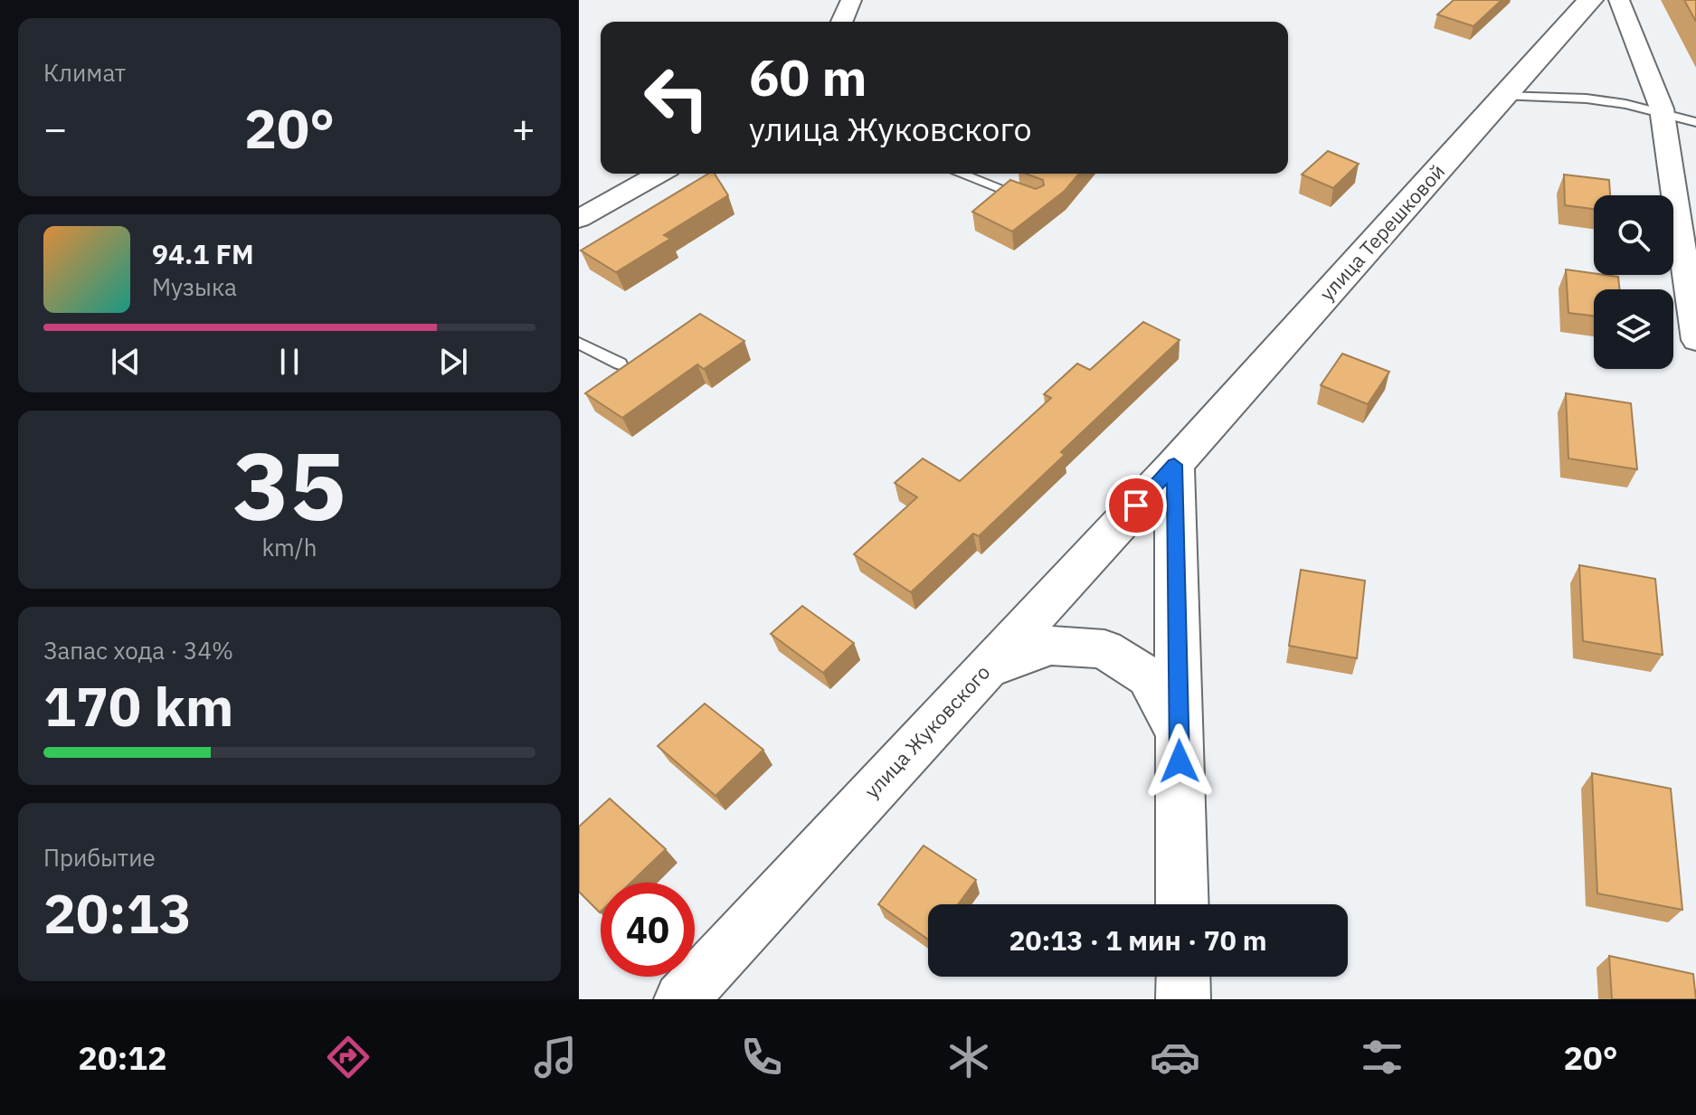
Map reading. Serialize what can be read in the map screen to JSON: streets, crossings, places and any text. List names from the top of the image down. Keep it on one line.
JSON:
{"streets":{"main road":["улица Терешковой","улица Жуковского"]},"crossings":[["улица Терешковой","улица Жуковского"]],"page":{"tile":["Климат",["35","km/h"],["Запас хода · 34%","170 km"],["Прибытие","20:13"]],"turn":["60 m","улица Жуковского"],"heat":["−","20°","+"],"song":["94.1 FM","Музыка"],"limit":"40","trip":"20:13 · 1 мин · 70 m","tabs":["20:12","20°"]}}
